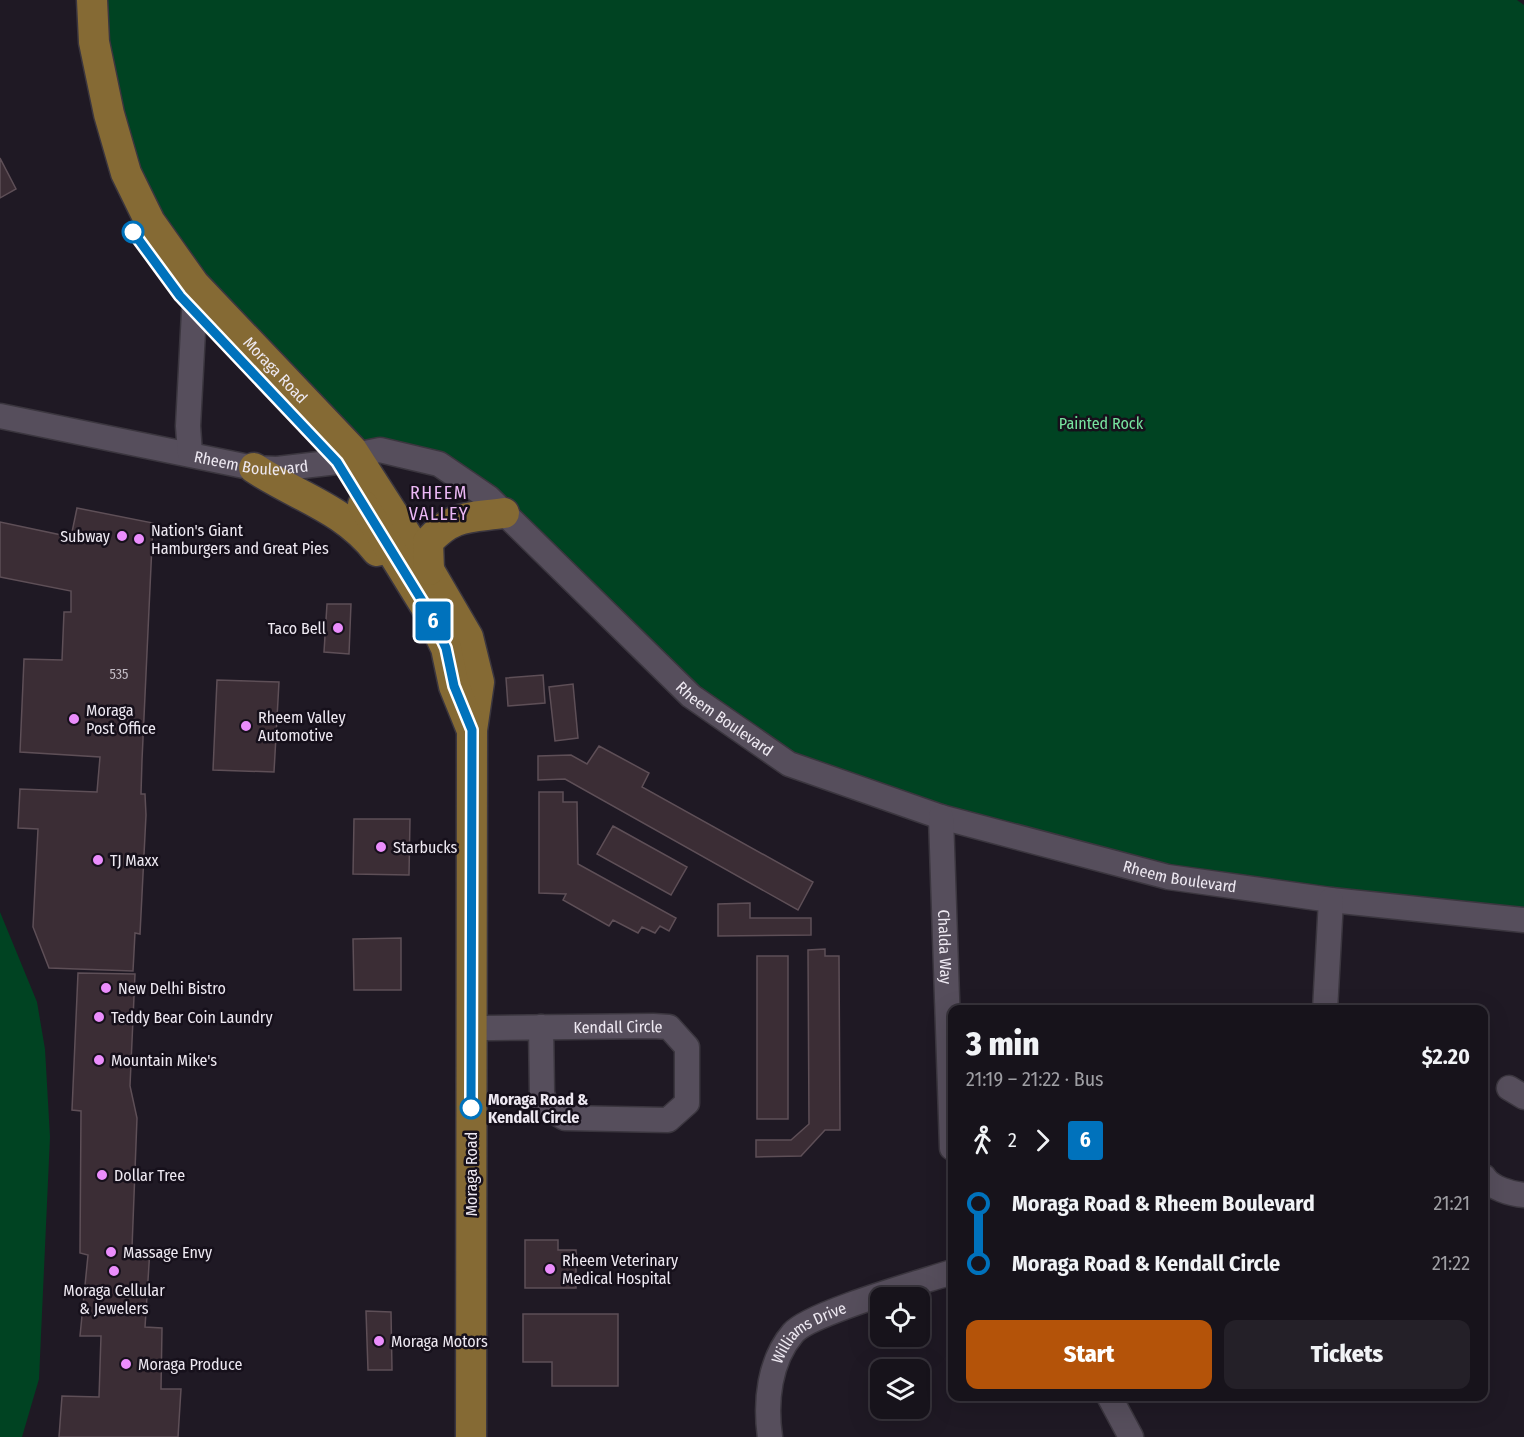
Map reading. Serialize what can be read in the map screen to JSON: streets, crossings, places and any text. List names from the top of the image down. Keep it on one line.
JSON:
{"streets":{"main road":["Moraga Road"],"street":["Rheem Boulevard","Chalda Way","Kendall Circle","Williams Drive"]},"crossings":[["Moraga Road","Rheem Boulevard"],["Moraga Road","Kendall Circle"],["Rheem Boulevard","Chalda Way"]],"districts":["RHEEM VALLEY"],"parks":["Painted Rock"],"places":["Subway","Nation's Giant Hamburgers and Great Pies","Taco Bell","Moraga Post Office","Rheem Valley Automotive","Starbucks","TJ Maxx","New Delhi Bistro","Teddy Bear Coin Laundry","Mountain Mike's","Moraga Road & Kendall Circle","Dollar Tree","Massage Envy","Rheem Veterinary Medical Hospital","Moraga Cellular & Jewelers","Moraga Motors","Moraga Produce"],"lines":["bus line 6"],"house_numbers":["535"],"page":{"on_map":"6","heading":["3 min","21:19 – 21:22 · Bus","$2.20"],"legs":["2","6"],"list":[{"name":"Moraga Road & Rheem Boulevard","value":"21:21"},{"name":"Moraga Road & Kendall Circle","value":"21:22"}],"buttons":["Start","Tickets"]}}
